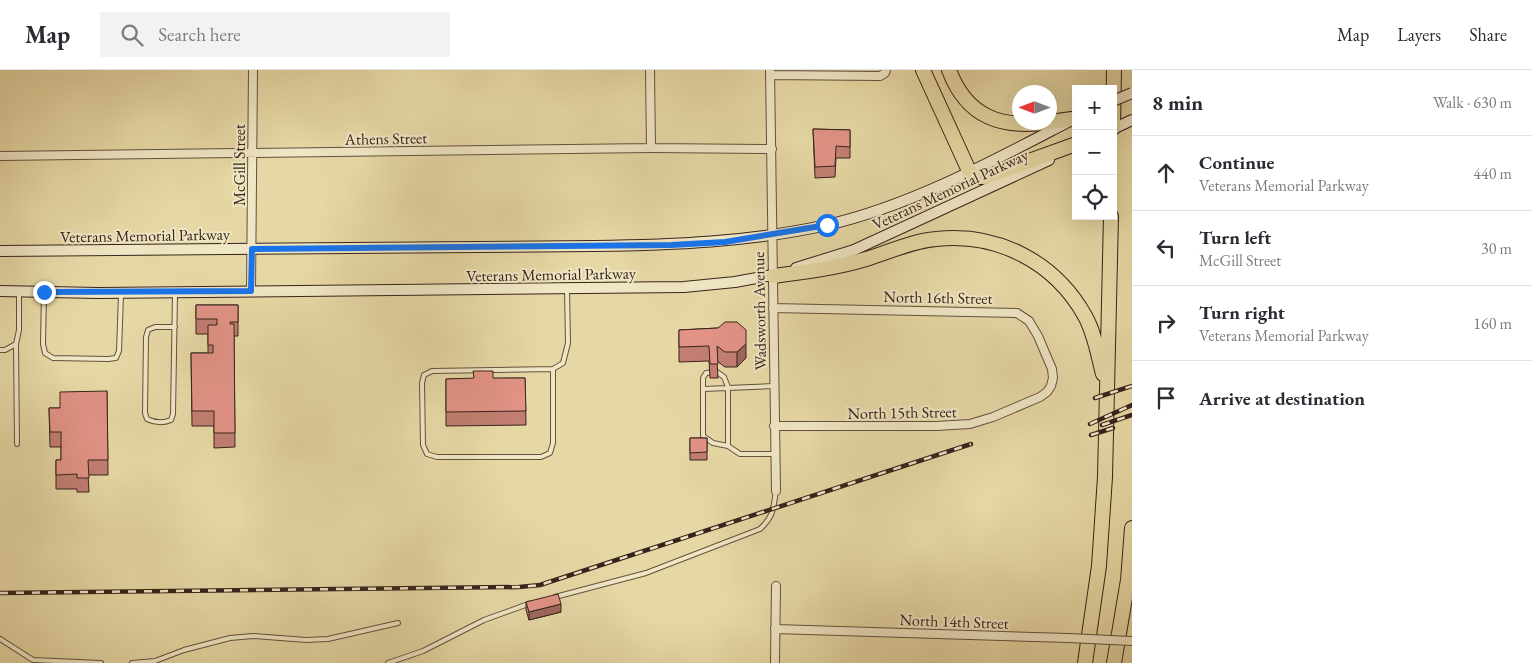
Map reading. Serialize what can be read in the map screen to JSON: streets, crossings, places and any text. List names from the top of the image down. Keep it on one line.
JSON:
{"streets":{"street":["Athens Street","McGill Street","Veterans Memorial Parkway","North 16th Street","Wadsworth Avenue","North 15th Street","North 14th Street"]},"crossings":[["Athens Street","McGill Street"],["Athens Street","Wadsworth Avenue"],["McGill Street","Veterans Memorial Parkway"],["Veterans Memorial Parkway","Wadsworth Avenue"],["North 16th Street","Wadsworth Avenue"],["North 16th Street","North 15th Street"],["Wadsworth Avenue","North 15th Street"]],"north":"left","page":{"header":"Map","search":"Search here","nav":["Map","Layers","Share"],"heading":["8 min","Walk · 630 m"],"map_buttons":["+","−"],"list":[["Continue","Veterans Memorial Parkway","440 m"],["Turn left","McGill Street","30 m"],["Turn right","Veterans Memorial Parkway","160 m"],"Arrive at destination"]}}
